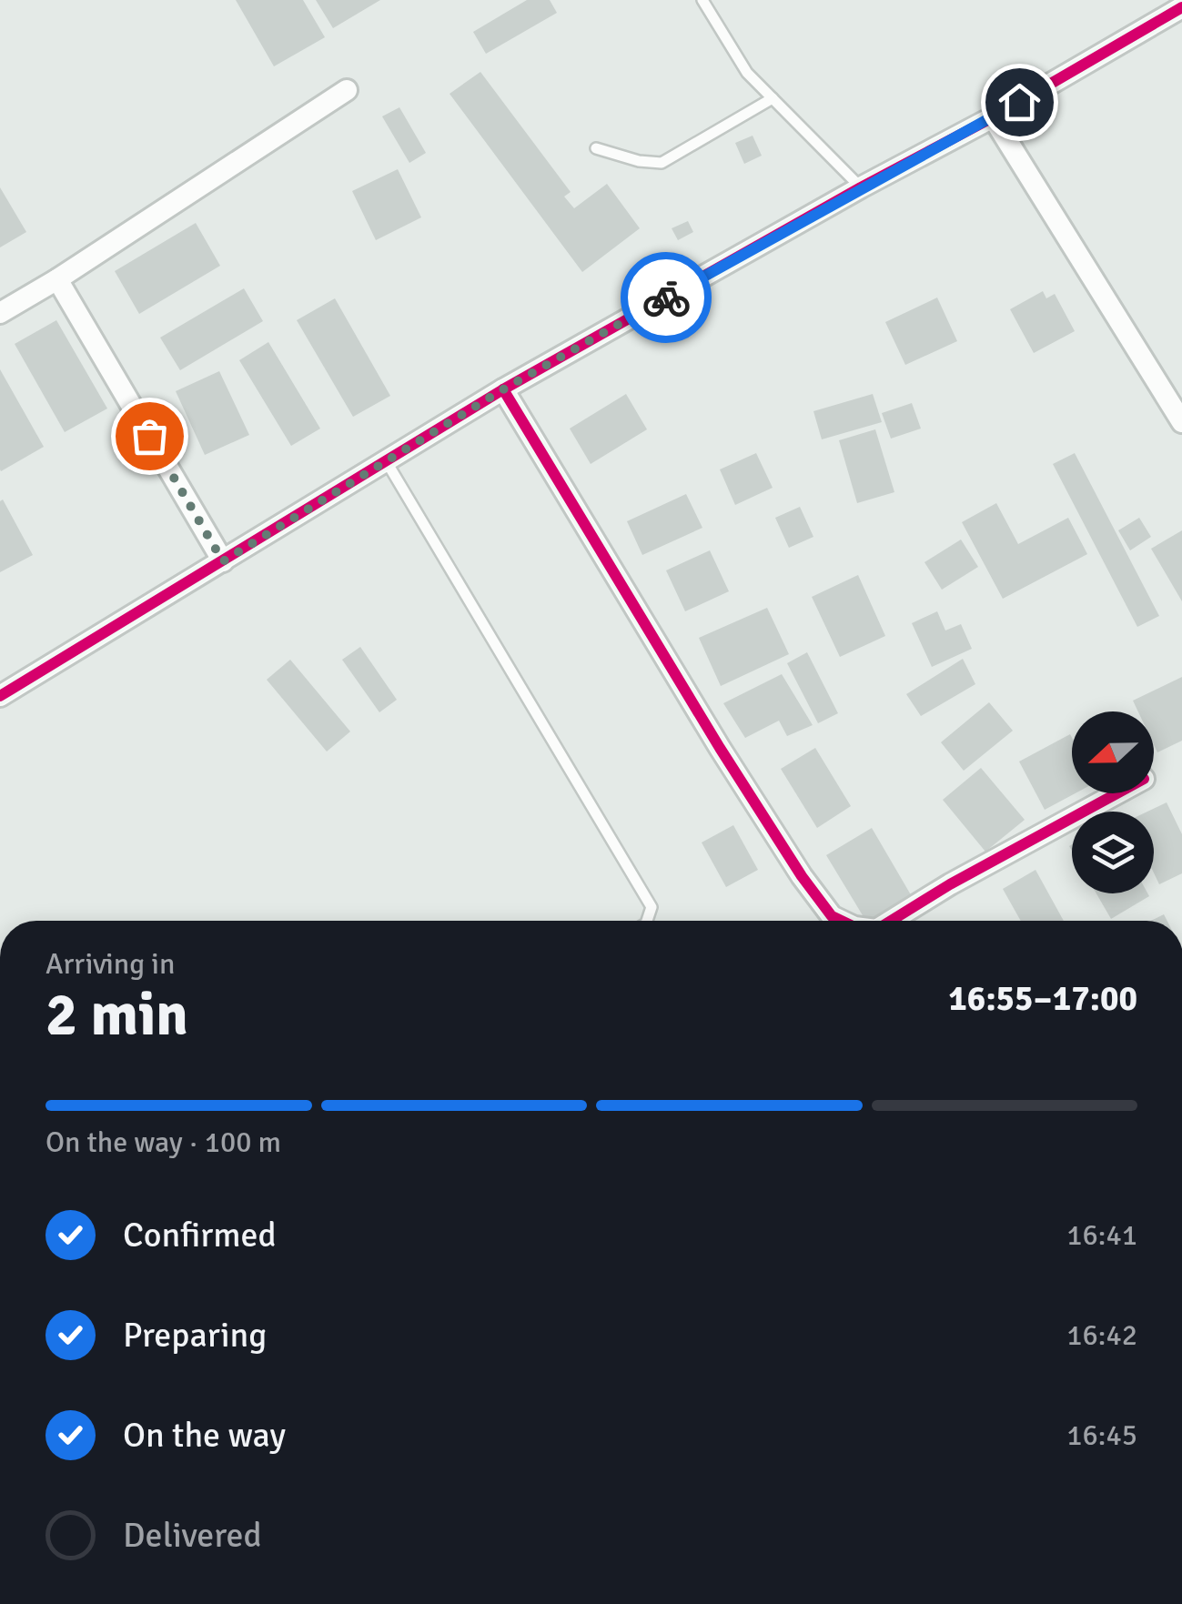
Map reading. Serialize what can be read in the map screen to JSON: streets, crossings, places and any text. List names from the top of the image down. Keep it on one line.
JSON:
{"north":"left","page":{"heading":["2 min","Arriving in","16:55–17:00"],"bar":"On the way · 100 m","list":[["Confirmed","16:41"],["Preparing","16:42"],["On the way","16:45"],"Delivered"]}}
